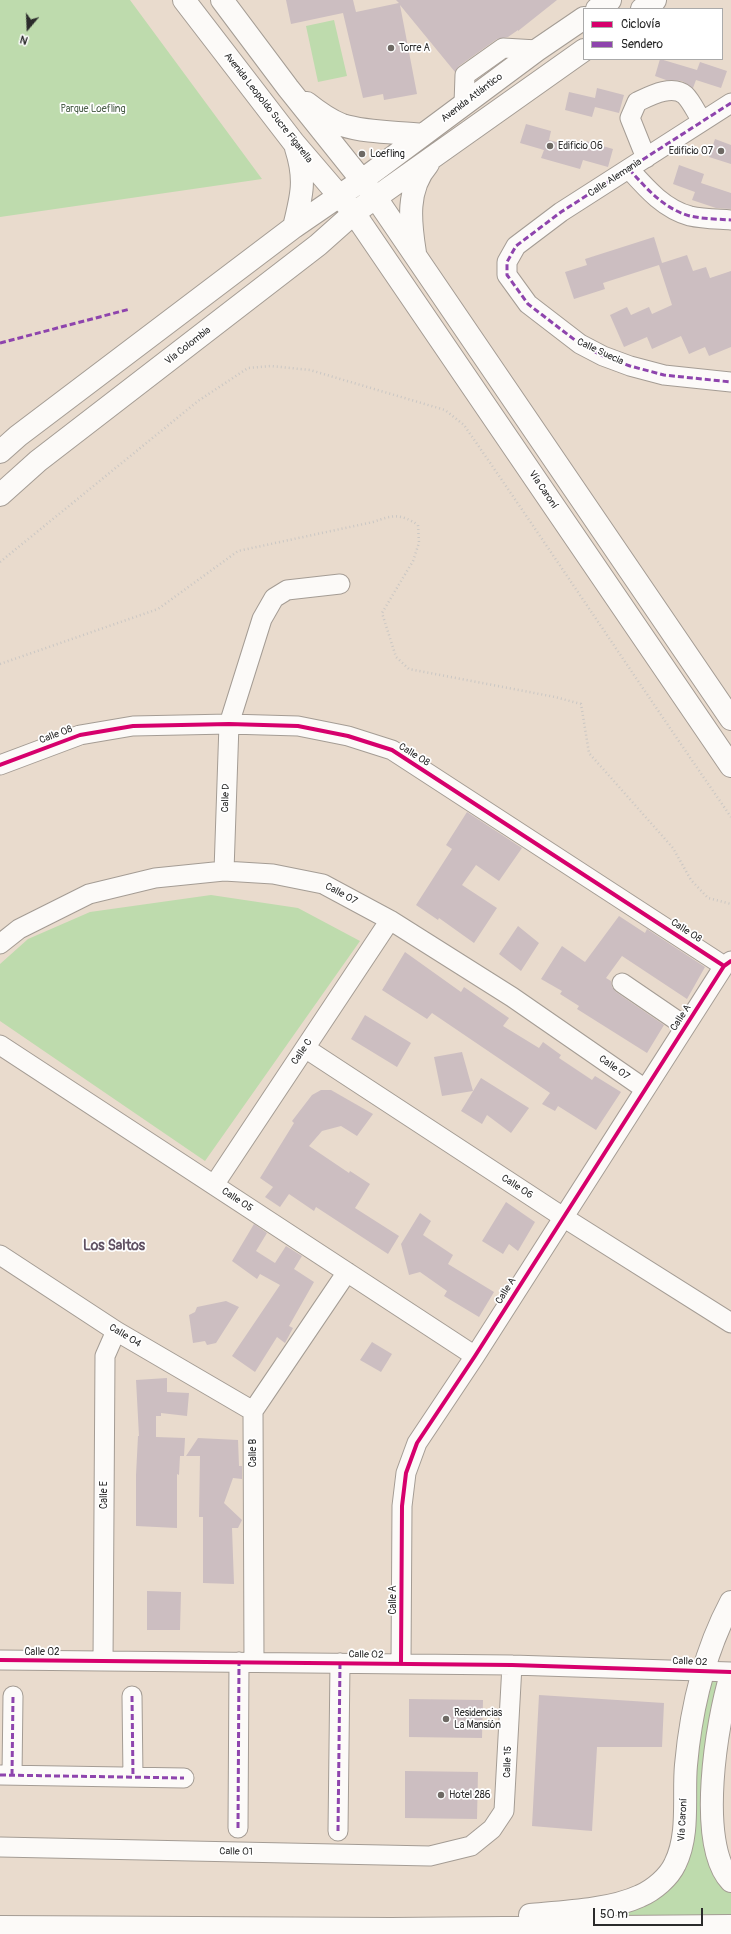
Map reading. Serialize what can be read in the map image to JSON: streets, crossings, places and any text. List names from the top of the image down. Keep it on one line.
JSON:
{"streets":{"main road":["Avenida Atlántico","Avenida Leopoldo Sucre Figarella","Vía Colombia","Vía Caroní"],"street":["Calle Alemania","Calle Suecia","Calle 08","Calle D","Calle 07","Calle A","Calle C","Calle 06","Calle 05","Calle 04","Calle B","Calle E","Calle 02","Calle 15","Calle 01"]},"crossings":[["Avenida Leopoldo Sucre Figarella","Vía Colombia"],["Avenida Leopoldo Sucre Figarella","Vía Caroní"],["Calle Alemania","Calle Suecia"],["Vía Colombia","Vía Caroní"],["Vía Caroní","Calle 02"],["Calle 08","Calle D"],["Calle 08","Calle A"],["Calle D","Calle 07"],["Calle 07","Calle A"],["Calle 07","Calle C"],["Calle A","Calle 06"],["Calle A","Calle 05"],["Calle A","Calle 02"],["Calle C","Calle 06"],["Calle C","Calle 05"],["Calle 04","Calle B"],["Calle 04","Calle E"],["Calle B","Calle 02"],["Calle E","Calle 02"],["Calle 02","Calle 15"],["Calle 15","Calle 01"]],"districts":["Los Saltos"],"parks":["Parque Loefling"],"places":["Torre A","Edificio 06","Edificio 07","Loefling","Residencias La Mansión","Hotel 286"],"legend":["Ciclovía","Sendero"],"scale_bar":"50 m","north":"bottom"}
